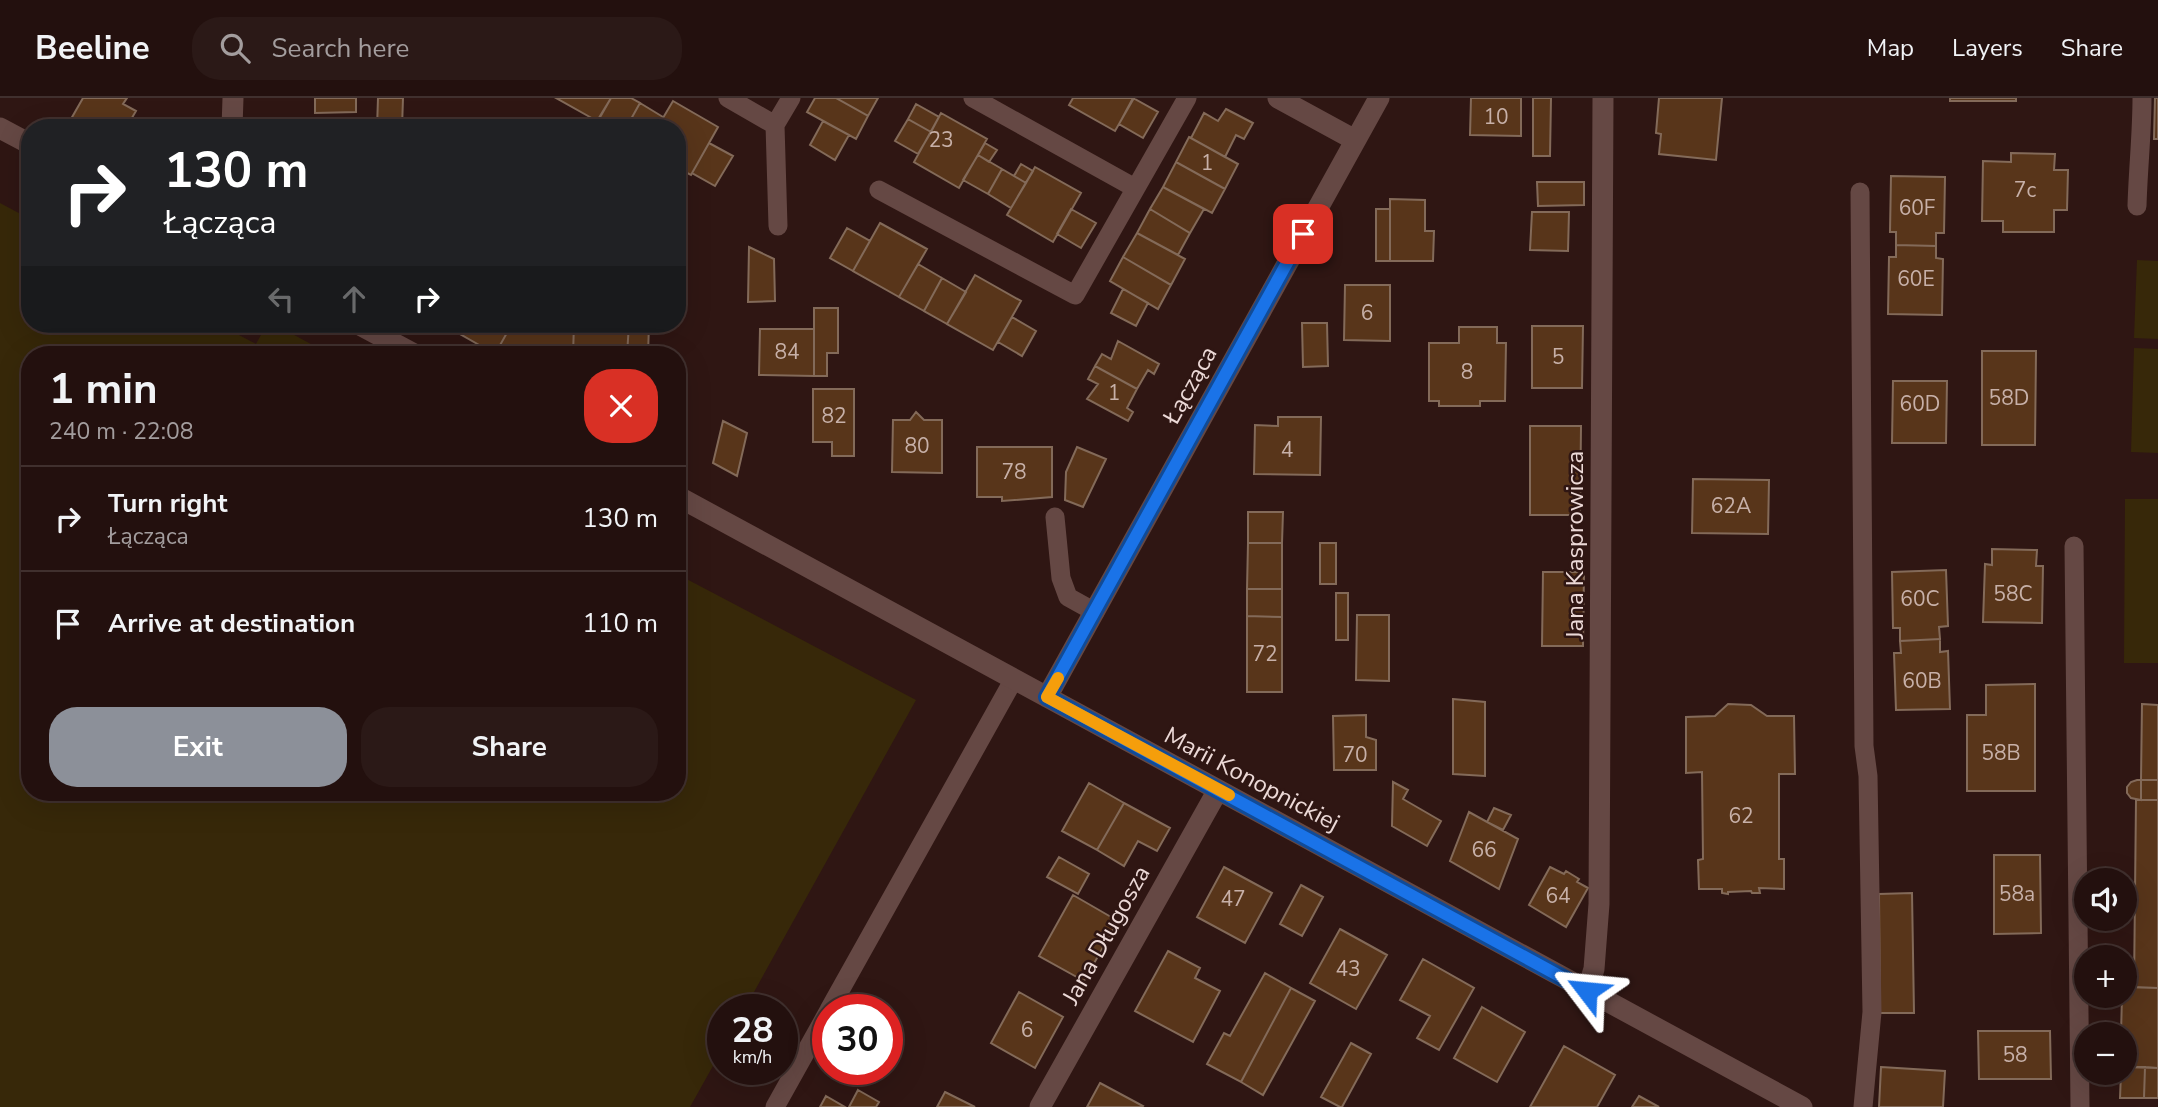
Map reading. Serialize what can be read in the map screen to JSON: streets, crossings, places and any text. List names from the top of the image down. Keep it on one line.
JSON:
{"streets":{"street":["Łącząca","Jana Kasprowicza","Marii Konopnickiej","Jana Długosza"]},"crossings":[["Łącząca","Marii Konopnickiej"],["Jana Kasprowicza","Marii Konopnickiej"],["Marii Konopnickiej","Jana Długosza"]],"house_numbers":["10","23","1","7c","60F","60E","6","84","5","8","1","58D","60D","82","80","4","78","62A","58C","60C","72","60B","58B","70","62","66","58a","64","47","43","6","58"],"page":{"header":"Beeline","search":"Search here","nav":["Map","Layers","Share"],"turn":["130 m","Łącząca"],"heading":["1 min","240 m · 22:08"],"list":[{"name":"Turn right","note":"Łącząca","value":"130 m"},{"name":"Arrive at destination","value":"110 m"}],"buttons":["Exit","Share"],"map_buttons":["+","−"],"speed":"28 km/h","limit":"30"}}
